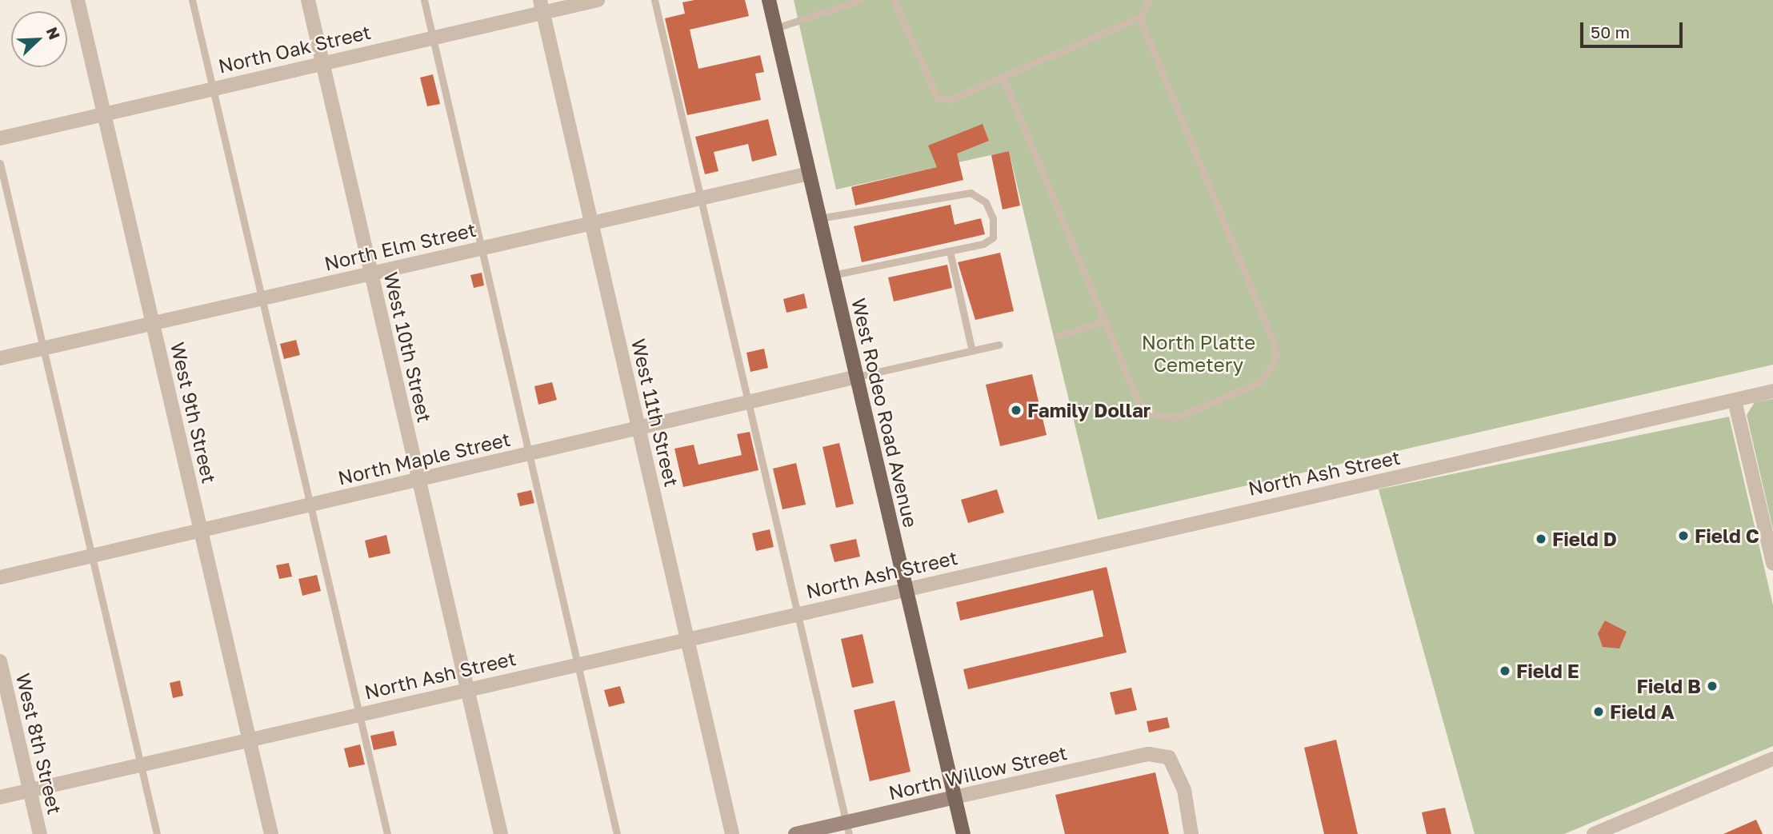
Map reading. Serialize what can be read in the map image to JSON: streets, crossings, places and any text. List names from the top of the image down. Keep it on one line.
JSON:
{"streets":{"main road":["West Rodeo Road Avenue","North Willow Street"],"street":["North Oak Street","North Elm Street","West 10th Street","West 9th Street","West 11th Street","North Maple Street","North Ash Street","West 8th Street"]},"crossings":[["North Oak Street","West 10th Street"],["North Oak Street","West 9th Street"],["North Oak Street","West 11th Street"],["North Elm Street","West 10th Street"],["North Elm Street","West 9th Street"],["North Elm Street","West 11th Street"],["North Elm Street","West Rodeo Road Avenue"],["West 10th Street","North Maple Street"],["West 10th Street","North Ash Street"],["West 9th Street","North Maple Street"],["West 9th Street","North Ash Street"],["West 11th Street","North Maple Street"],["West 11th Street","North Ash Street"],["West Rodeo Road Avenue","North Maple Street"],["West Rodeo Road Avenue","North Ash Street"],["West Rodeo Road Avenue","North Willow Street"],["North Ash Street","West 8th Street"]],"parks":["North Platte Cemetery"],"places":["Family Dollar","Field C","Field D","Field E","Field B","Field A"],"scale_bar":"50 m","north":"top right"}
